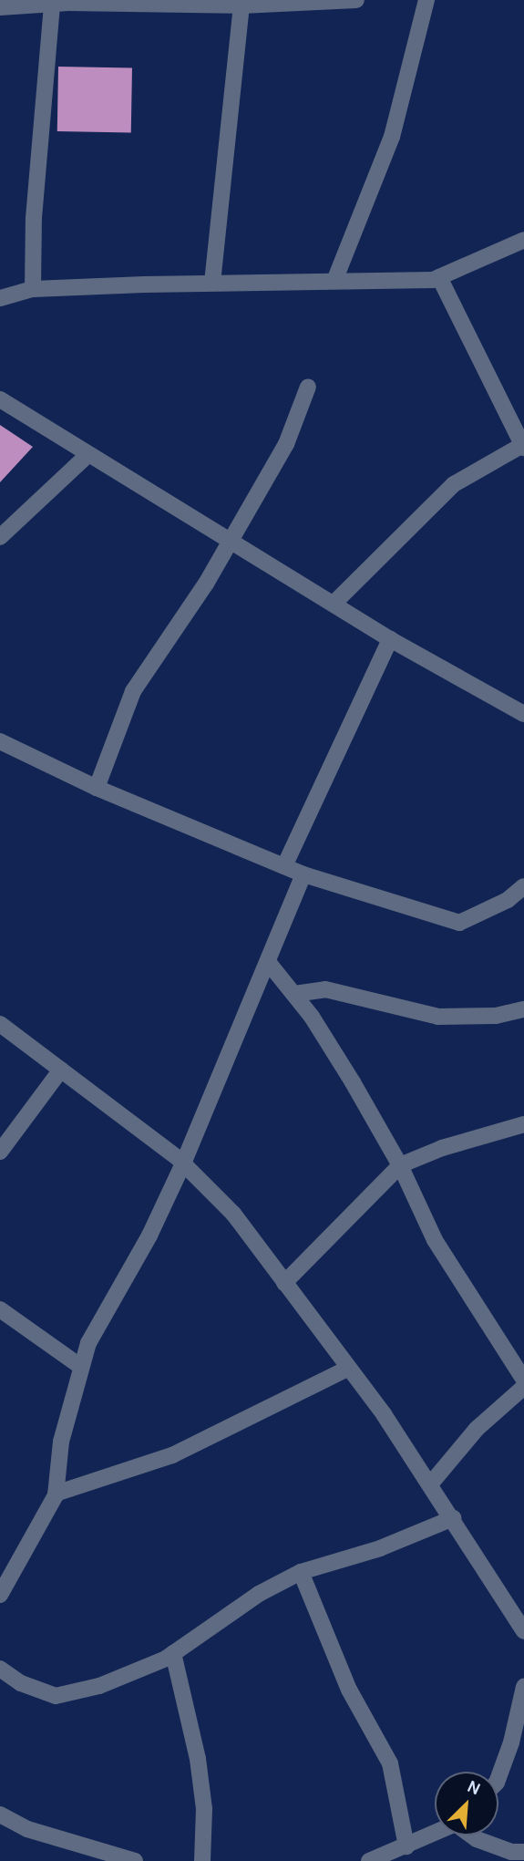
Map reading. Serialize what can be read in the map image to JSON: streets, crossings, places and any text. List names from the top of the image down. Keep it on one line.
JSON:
{"north":"top right"}
